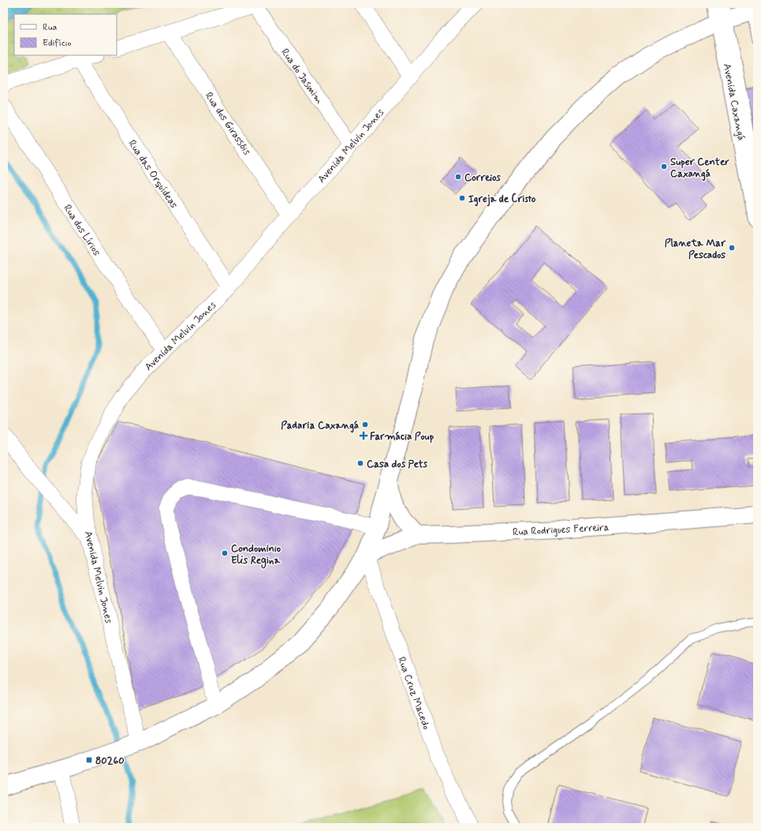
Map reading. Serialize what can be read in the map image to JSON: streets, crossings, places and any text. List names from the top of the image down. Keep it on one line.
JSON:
{"streets":{"main road":["Avenida Caxangá","Rua Rodrigues Ferreira"],"street":["Rua do Jasmim","Rua dos Girassóis","Avenida Melvin Jones","Rua das Orquídeas","Rua dos Lírios","Rua Cruz Macedo"]},"crossings":[["Rua do Jasmim","Avenida Melvin Jones"],["Rua dos Girassóis","Avenida Melvin Jones"],["Avenida Melvin Jones","Rua das Orquídeas"],["Avenida Melvin Jones","Rua dos Lírios"],["Rua Rodrigues Ferreira","Rua Cruz Macedo"]],"places":{"other":["Super Center Caxangá","Correios","Igreja de Cristo","Planeta Mar Pescados","Padaria Caxangá","Casa dos Pets","Condominio Elis Regina"],"health":["Farmácia Poup"],"transit":["80260"]},"legend":["Rua","Edifício"]}
